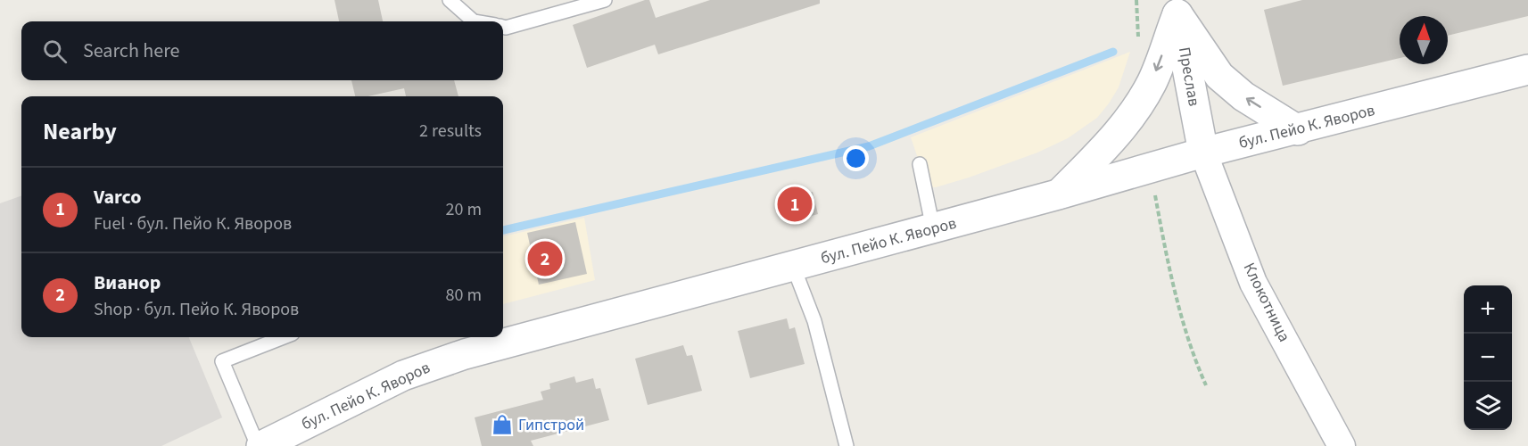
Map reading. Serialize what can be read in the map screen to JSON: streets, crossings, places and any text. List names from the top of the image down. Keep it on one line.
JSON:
{"streets":{"street":["Преслав","бул. Пейо К. Яворов","Клокотница"]},"crossings":[["Преслав","бул. Пейо К. Яворов"],["Преслав","Клокотница"],["бул. Пейо К. Яворов","Клокотница"]],"places":{"shop":["Гипстрой"]},"north":"top","page":{"search":"Search here","heading":["Nearby","2 results"],"list":[{"mark":"1","name":"Varco","note":"Fuel · бул. Пейо К. Яворов","value":"20 m"},{"mark":"2","name":"Вианор","note":"Shop · бул. Пейо К. Яворов","value":"80 m"}],"pins":["1","2"],"map_buttons":["+","−"]}}
